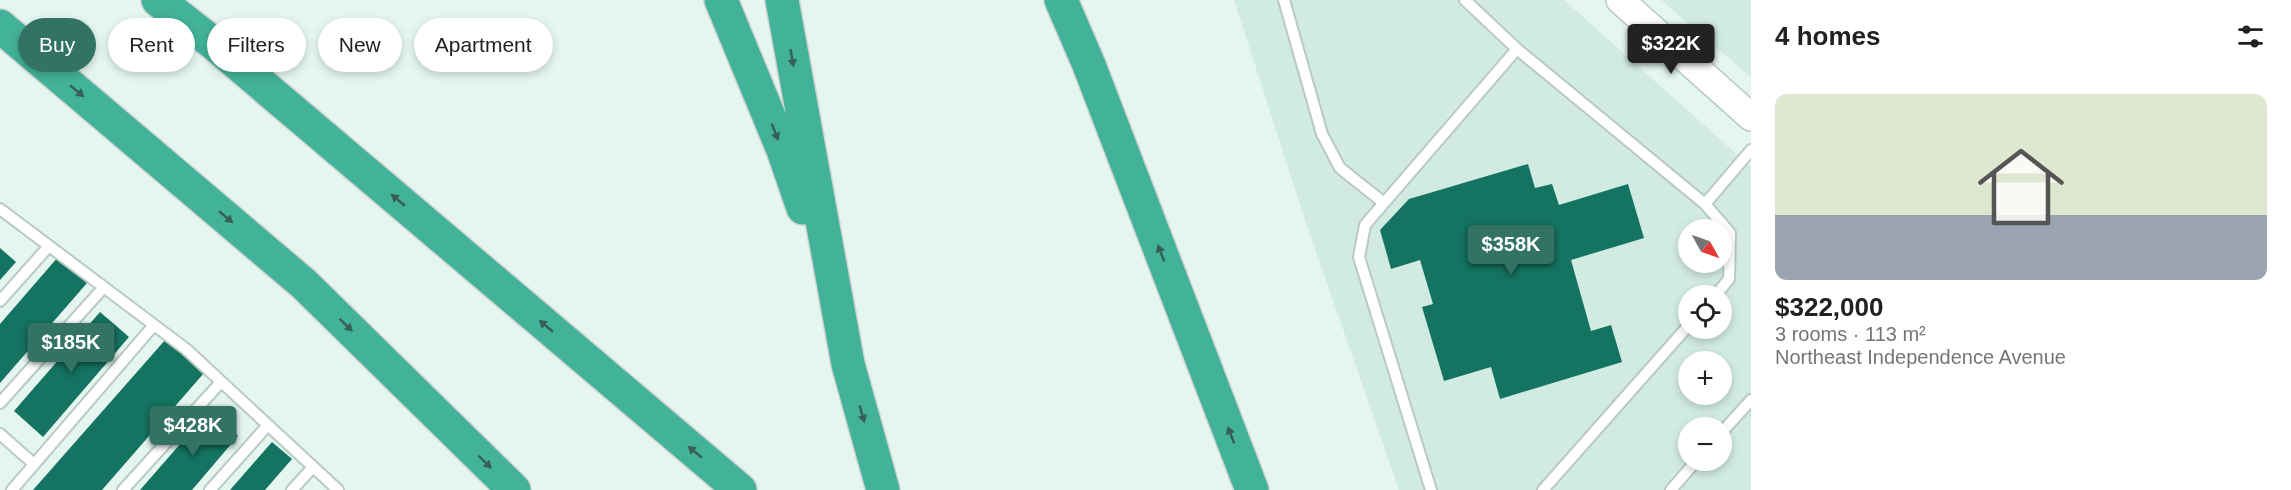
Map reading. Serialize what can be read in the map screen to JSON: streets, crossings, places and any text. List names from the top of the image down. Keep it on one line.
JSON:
{"north":"bottom right","page":{"heading":"4 homes","chip":["Buy","Rent","Filters","New","Apartment"],"price":["$322K","$358K","$185K","$428K"],"list":[{"name":"$322,000","note":"3 rooms · 113 m² · Northeast Independence Avenue"}],"map_buttons":["+","−"]}}
